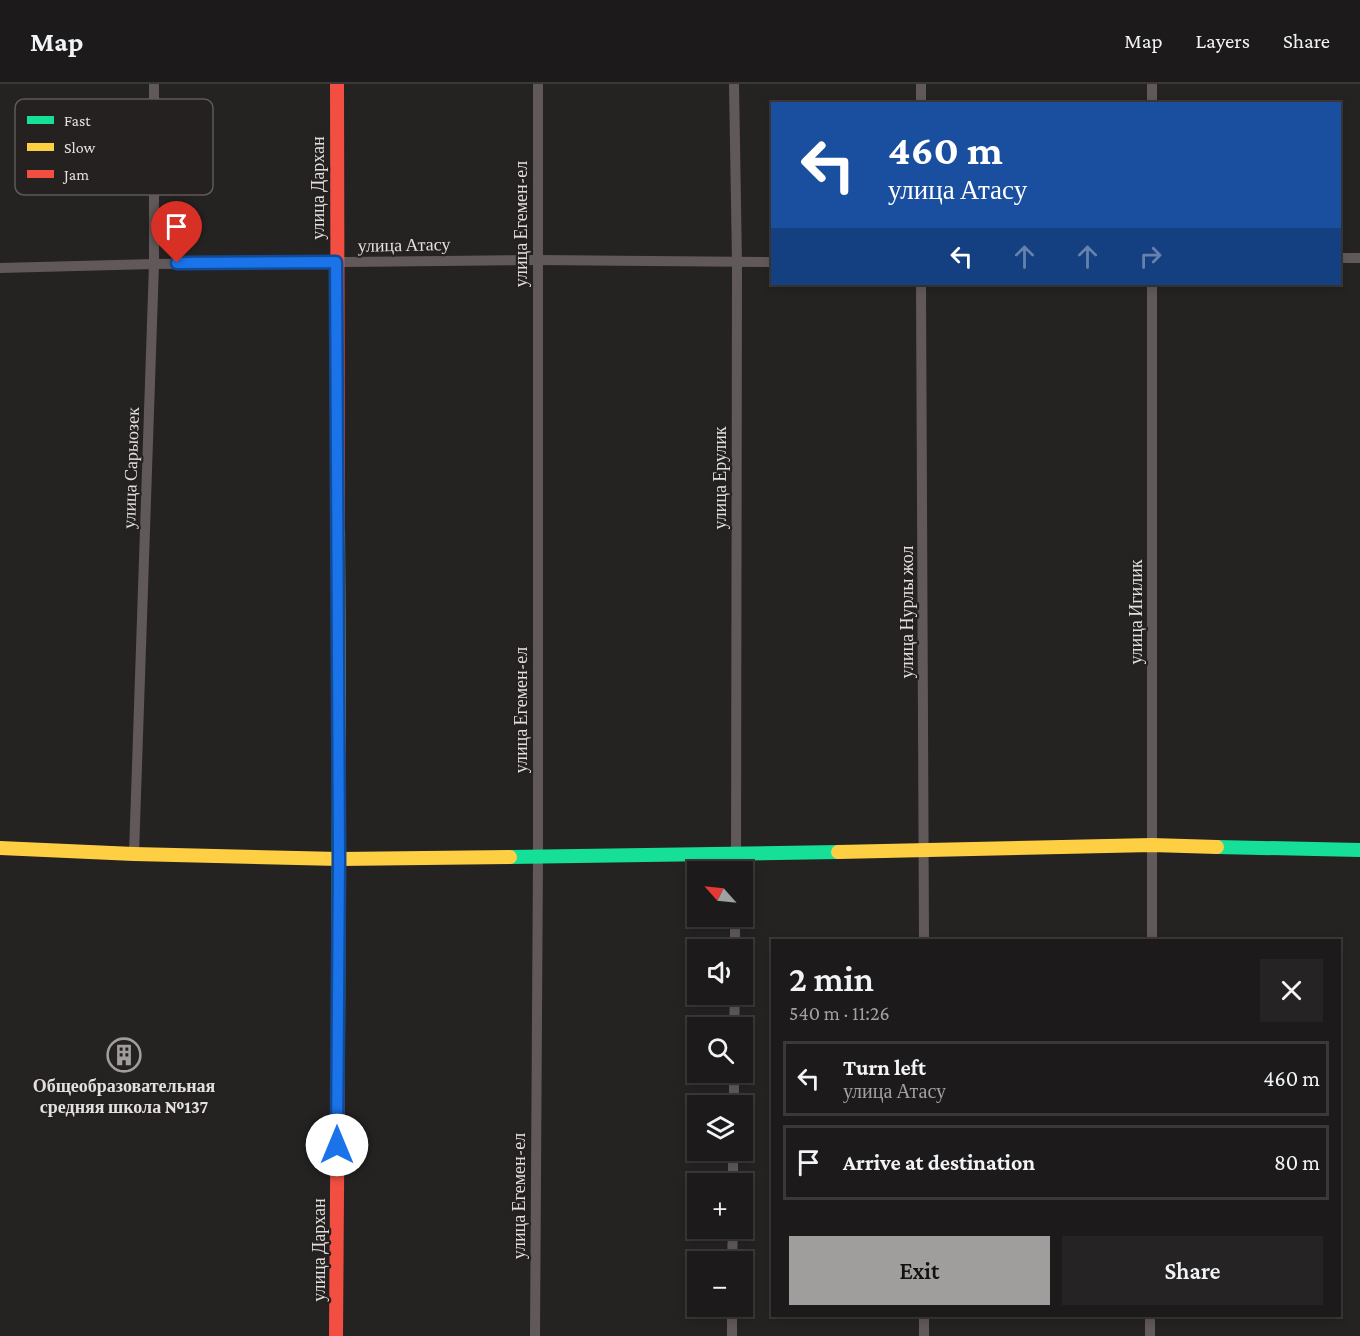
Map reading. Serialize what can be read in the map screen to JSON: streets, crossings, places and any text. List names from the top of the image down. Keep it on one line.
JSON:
{"streets":{"street":["улица Дархан","улица Егемен-ел","улица Атасу","улица Сарыозек","улица Ерулик","улица Нурлы жол","улица Игилик"]},"crossings":[["улица Дархан","улица Атасу"],["улица Егемен-ел","улица Атасу"],["улица Атасу","улица Сарыозек"],["улица Атасу","улица Ерулик"]],"places":{"building":["Общеобразовательная средняя школа №137"]},"legend":["Fast","Slow","Jam"],"north":"top left","page":{"header":"Map","nav":["Map","Layers","Share"],"turn":["460 m","улица Атасу"],"map_buttons":["+","−"],"heading":["2 min","540 m · 11:26"],"list":[{"name":"Turn left","note":"улица Атасу","value":"460 m"},{"name":"Arrive at destination","value":"80 m"}],"buttons":["Exit","Share"]}}
